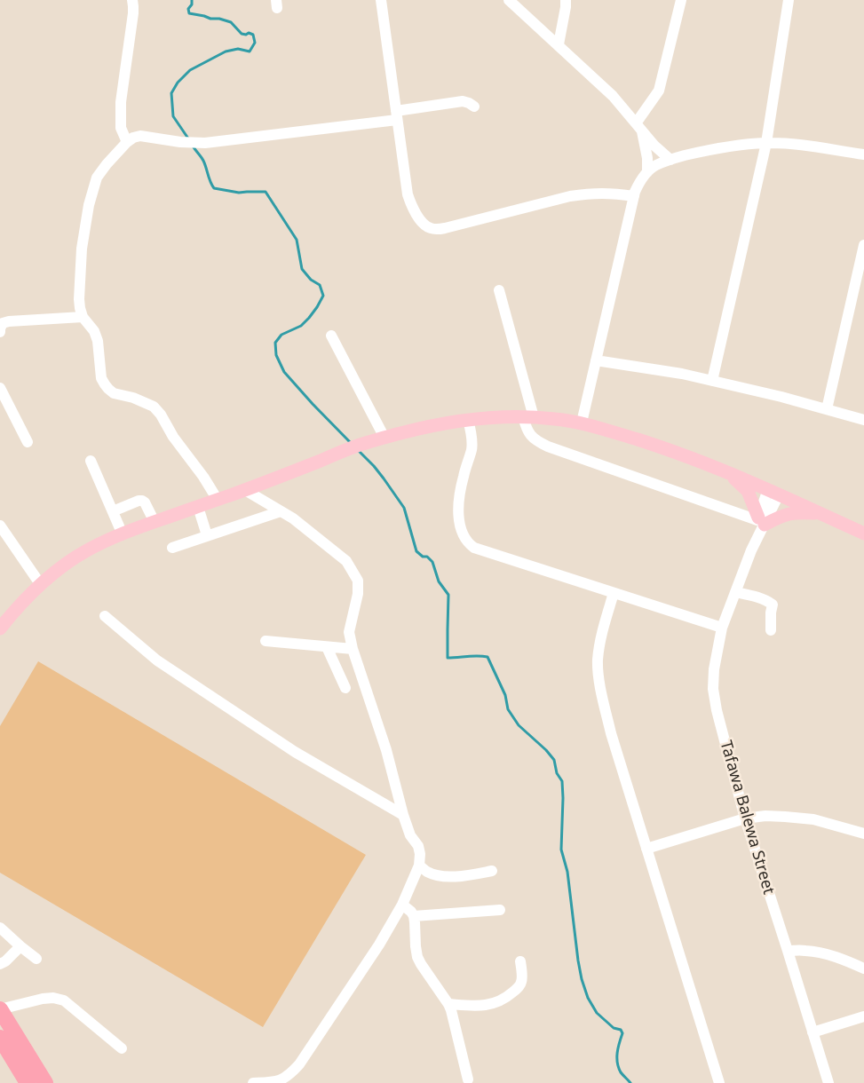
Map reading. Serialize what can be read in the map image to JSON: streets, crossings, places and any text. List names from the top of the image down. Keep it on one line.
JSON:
{"streets":{"street":["Tafawa Balewa Street"]}}
